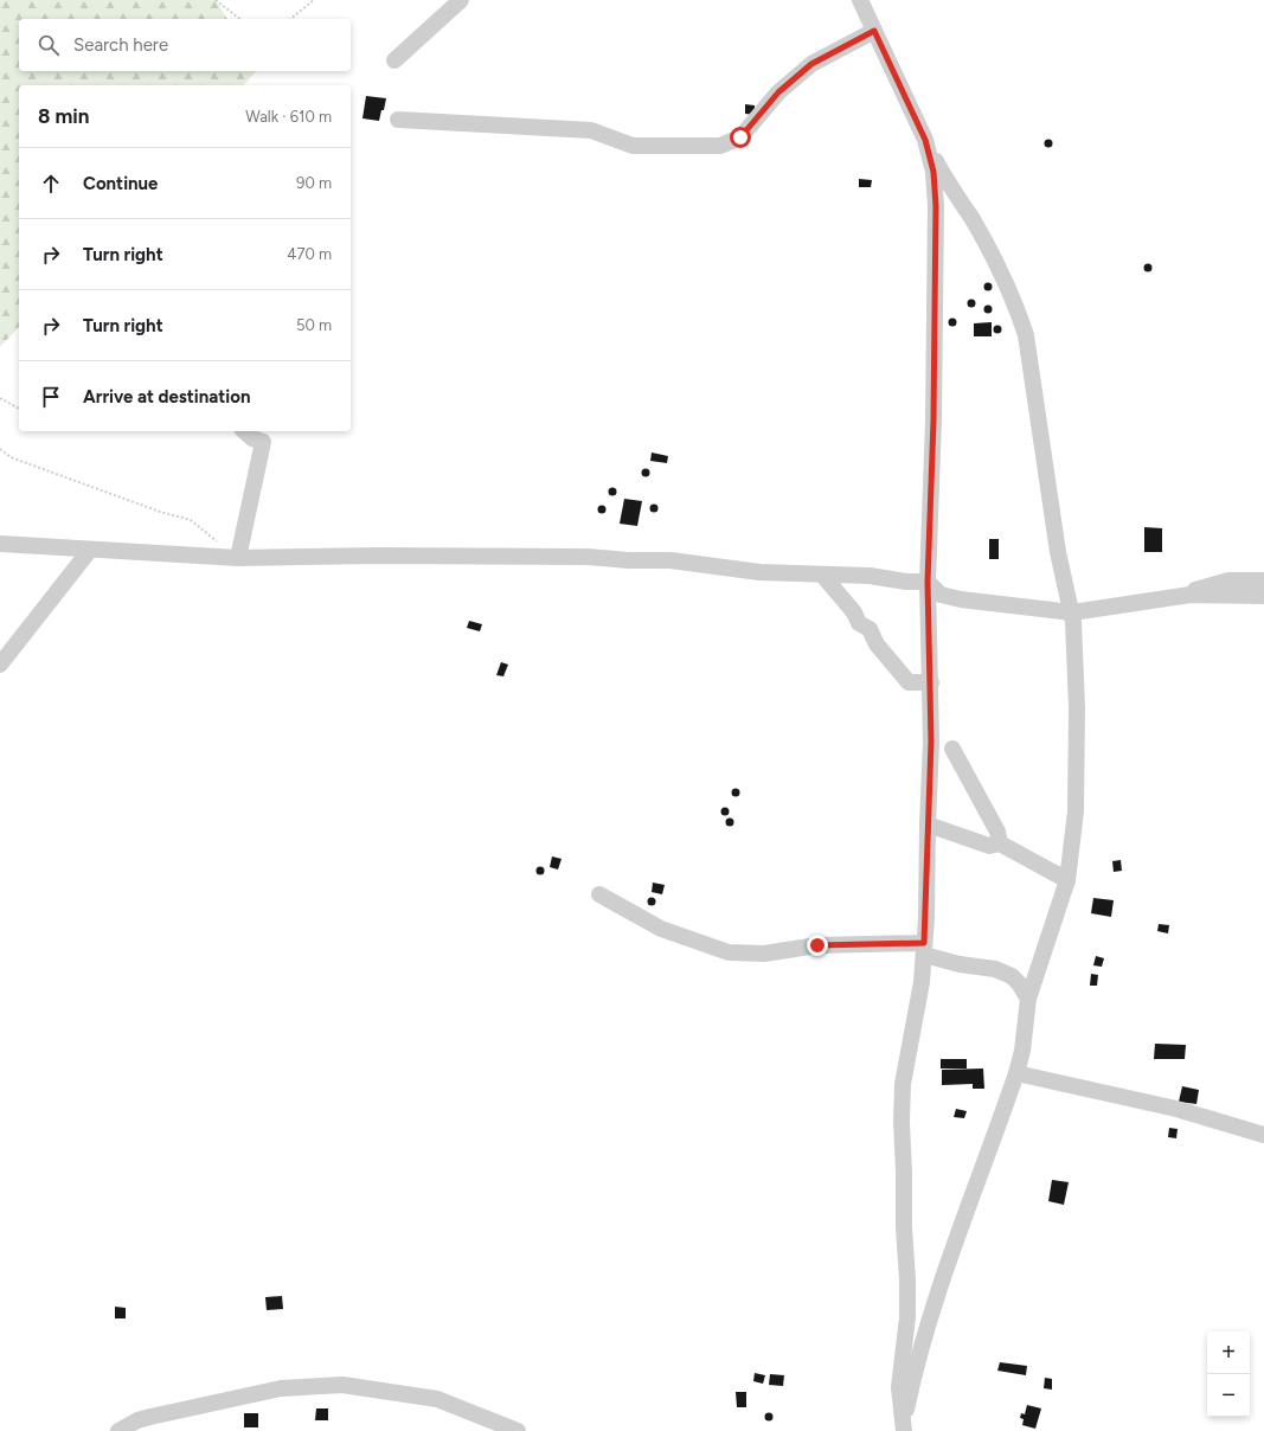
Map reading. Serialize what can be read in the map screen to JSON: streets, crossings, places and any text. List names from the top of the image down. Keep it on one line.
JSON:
{"page":{"search":"Search here","heading":["8 min","Walk · 610 m"],"list":[["Continue","90 m"],["Turn right","470 m"],["Turn right","50 m"],"Arrive at destination"],"map_buttons":["+","−"]}}
